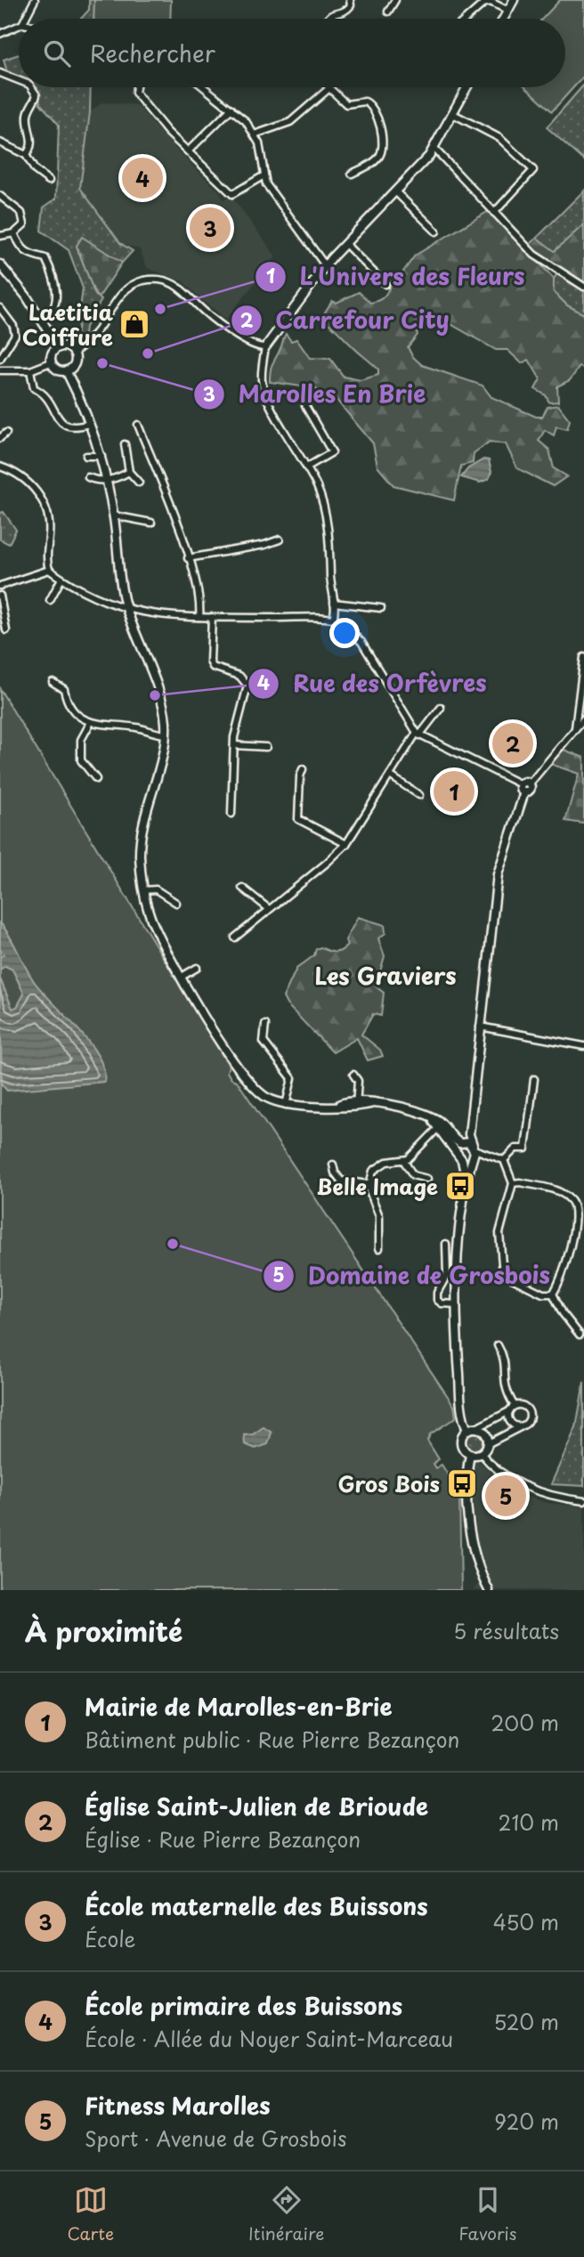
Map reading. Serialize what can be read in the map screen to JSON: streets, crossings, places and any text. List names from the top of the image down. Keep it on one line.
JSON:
{"districts":["Les Graviers"],"places":{"other":["L'Univers des Fleurs","Carrefour City","Marolles En Brie","Rue des Orfèvres","Domaine de Grosbois"],"shop":["Laetitia Coiffure"],"bus stop":["Belle Image","Gros Bois"]},"page":{"search":"Rechercher","pins":["4","3","2","1","5"],"heading":["À proximité","5 résultats"],"list":[{"mark":"1","name":"Mairie de Marolles-en-Brie","note":"Bâtiment public · Rue Pierre Bezançon","value":"200 m"},{"mark":"2","name":"Église Saint-Julien de Brioude","note":"Église · Rue Pierre Bezançon","value":"210 m"},{"mark":"3","name":"École maternelle des Buissons","note":"École","value":"450 m"},{"mark":"4","name":"École primaire des Buissons","note":"École · Allée du Noyer Saint-Marceau","value":"520 m"},{"mark":"5","name":"Fitness Marolles","note":"Sport · Avenue de Grosbois","value":"920 m"}],"nav":["Carte","Itinéraire","Favoris"]}}
